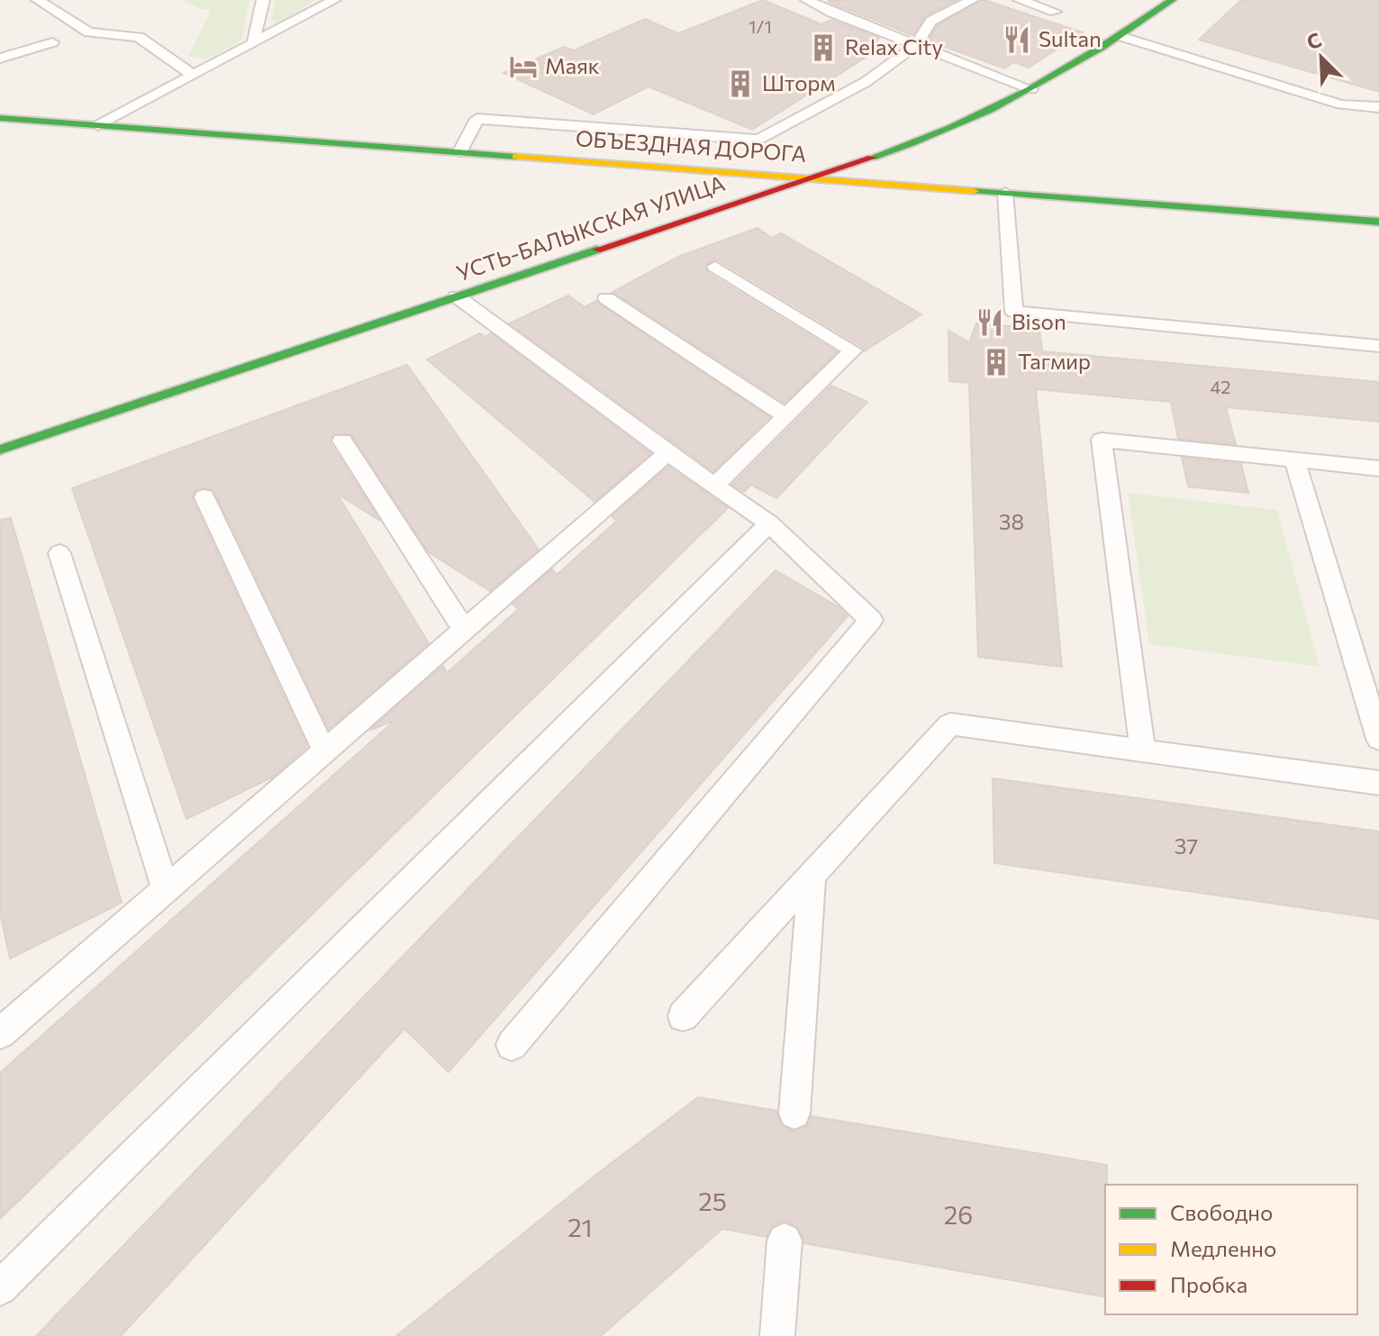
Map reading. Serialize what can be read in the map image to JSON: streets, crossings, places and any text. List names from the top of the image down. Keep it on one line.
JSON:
{"streets":{"main road":["ОБЪЕЗДНАЯ ДОРОГА","УСТЬ-БАЛЫКСКАЯ УЛИЦА"]},"crossings":[["ОБЪЕЗДНАЯ ДОРОГА","УСТЬ-БАЛЫКСКАЯ УЛИЦА"]],"places":{"restaurant":["Sultan","Bison"],"building":["Relax City","Шторм","Тагмир"],"hotel":["Маяк"]},"house_numbers":["1/1","42","38","37","25","26","21"],"legend":["Свободно","Медленно","Пробка"],"north":"top left"}
